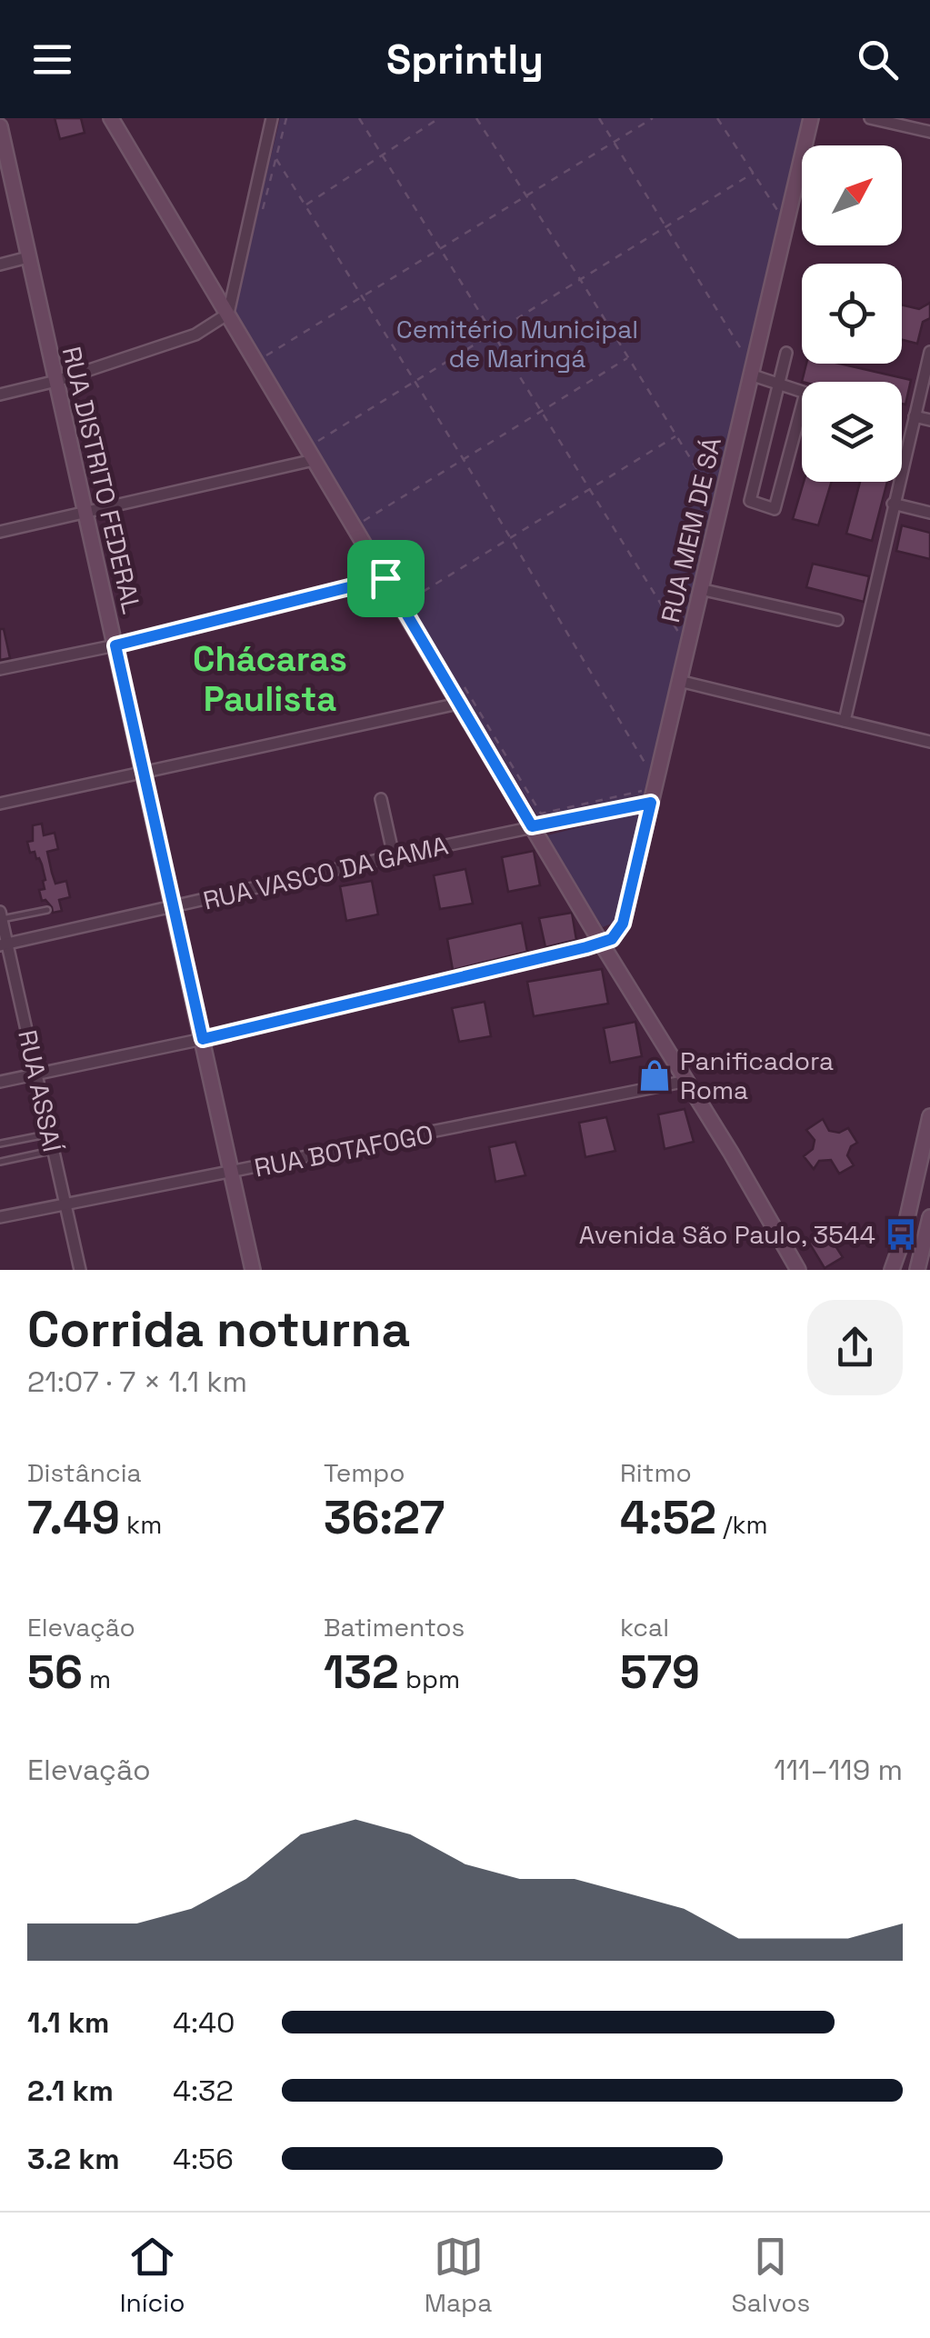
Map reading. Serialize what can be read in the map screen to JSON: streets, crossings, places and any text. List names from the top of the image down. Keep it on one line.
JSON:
{"streets":{"street":["RUA DISTRITO FEDERAL","RUA MEM DE SÁ","RUA VASCO DA GAMA","RUA ASSAÍ","RUA BOTAFOGO"]},"crossings":[["RUA DISTRITO FEDERAL","RUA VASCO DA GAMA"],["RUA DISTRITO FEDERAL","RUA BOTAFOGO"],["RUA MEM DE SÁ","RUA VASCO DA GAMA"],["RUA VASCO DA GAMA","RUA ASSAÍ"],["RUA ASSAÍ","RUA BOTAFOGO"]],"districts":["Chácaras Paulista"],"parks":["Cemitério Municipal de Maringá"],"places":{"shop":["Panificadora Roma"],"bus stop":["Avenida São Paulo, 3544"]},"north":"top right","page":{"header":"Sprintly","heading":["Corrida noturna","21:07 · 7 × 1.1 km"],"stats":[["Distância","7.49 km"],["Tempo","36:27"],["Ritmo","4:52 /km"],["Elevação","56 m"],["Batimentos","132 bpm"],["kcal","579"]],"chart":["Elevação","111–119 m"],"list":[{"name":"1.1 km","note":"4:40"},{"name":"2.1 km","note":"4:32"},{"name":"3.2 km","note":"4:56"}],"tabs":["Início","Mapa","Salvos"]}}
